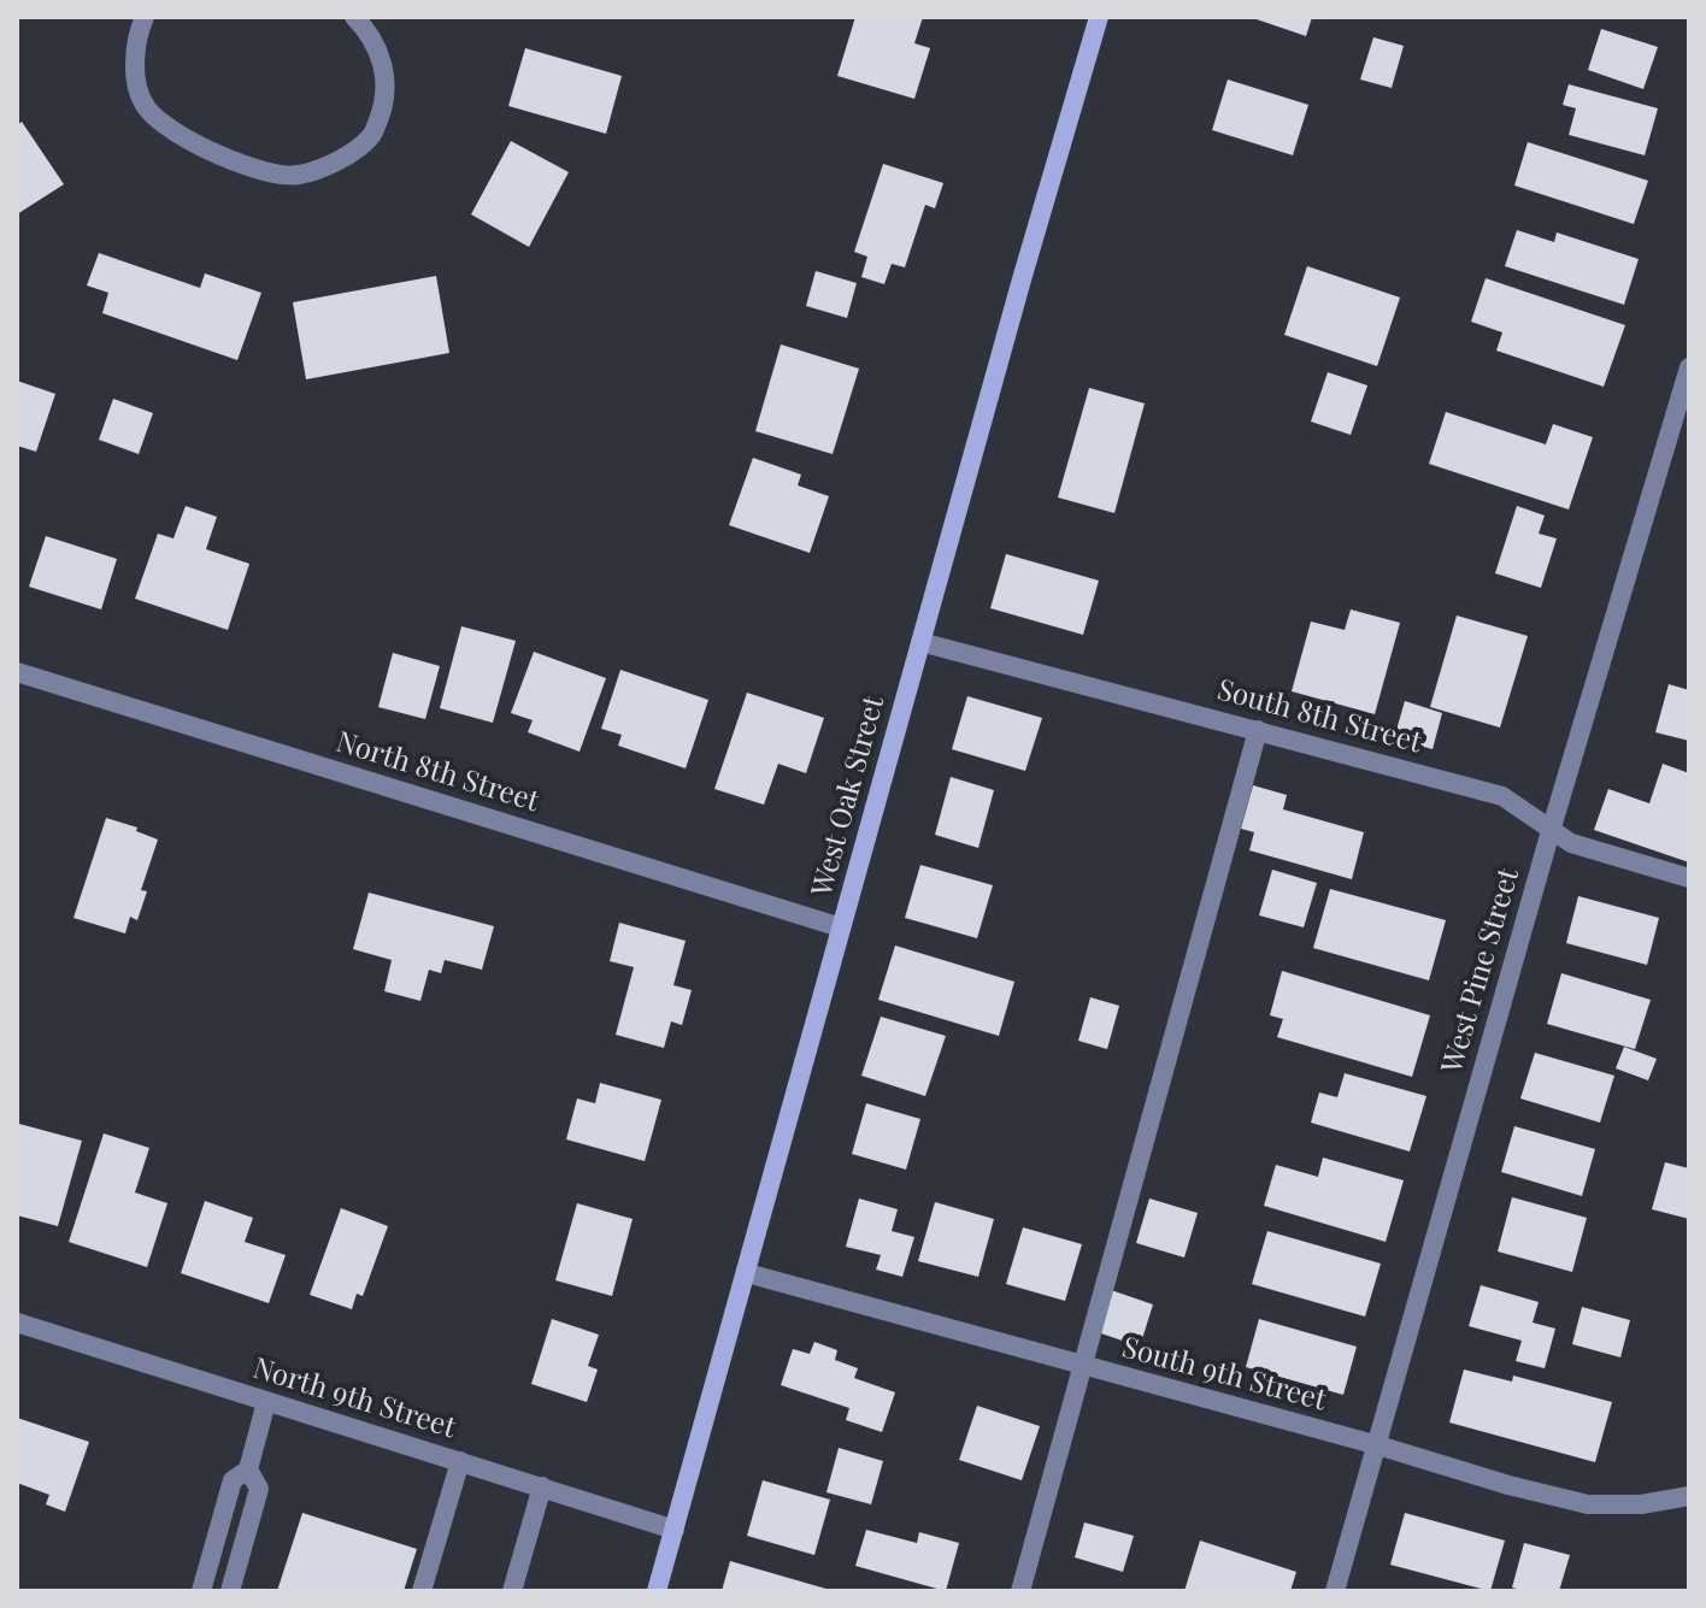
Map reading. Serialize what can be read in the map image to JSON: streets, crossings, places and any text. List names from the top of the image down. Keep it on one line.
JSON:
{"streets":{"main road":["West Oak Street"],"street":["South 8th Street","North 8th Street","West Pine Street","South 9th Street","North 9th Street"]},"crossings":[["South 8th Street","West Oak Street"],["South 8th Street","West Pine Street"],["North 8th Street","West Oak Street"],["West Oak Street","South 9th Street"],["West Oak Street","North 9th Street"],["West Pine Street","South 9th Street"]]}
